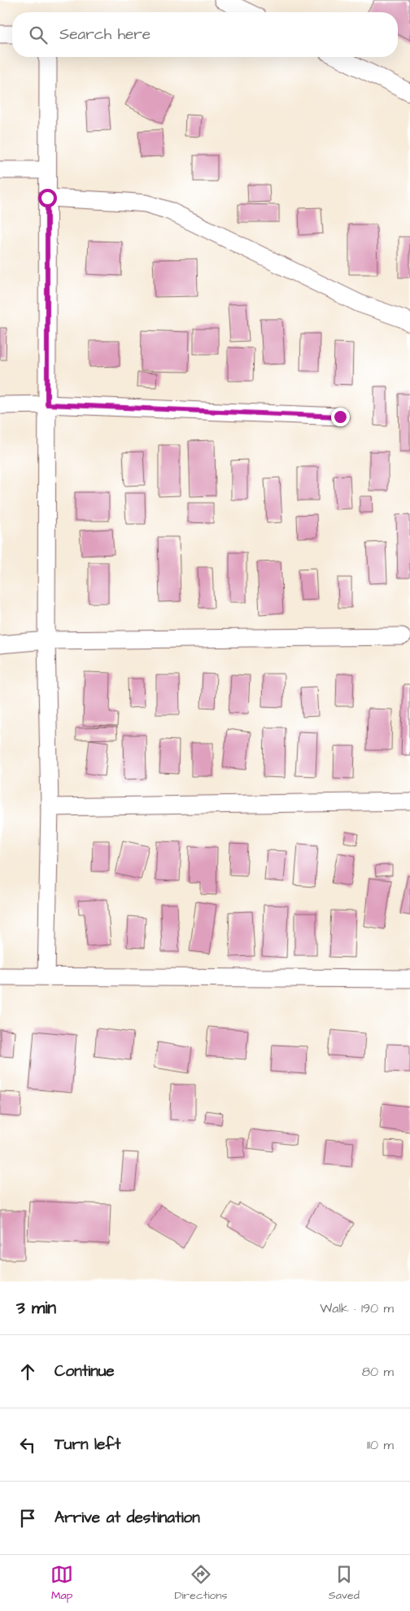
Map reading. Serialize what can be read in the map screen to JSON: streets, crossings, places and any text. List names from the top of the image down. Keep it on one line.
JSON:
{"page":{"search":"Search here","heading":["3 min","Walk · 190 m"],"list":[["Continue","80 m"],["Turn left","110 m"],"Arrive at destination"],"nav":["Map","Directions","Saved"]}}
